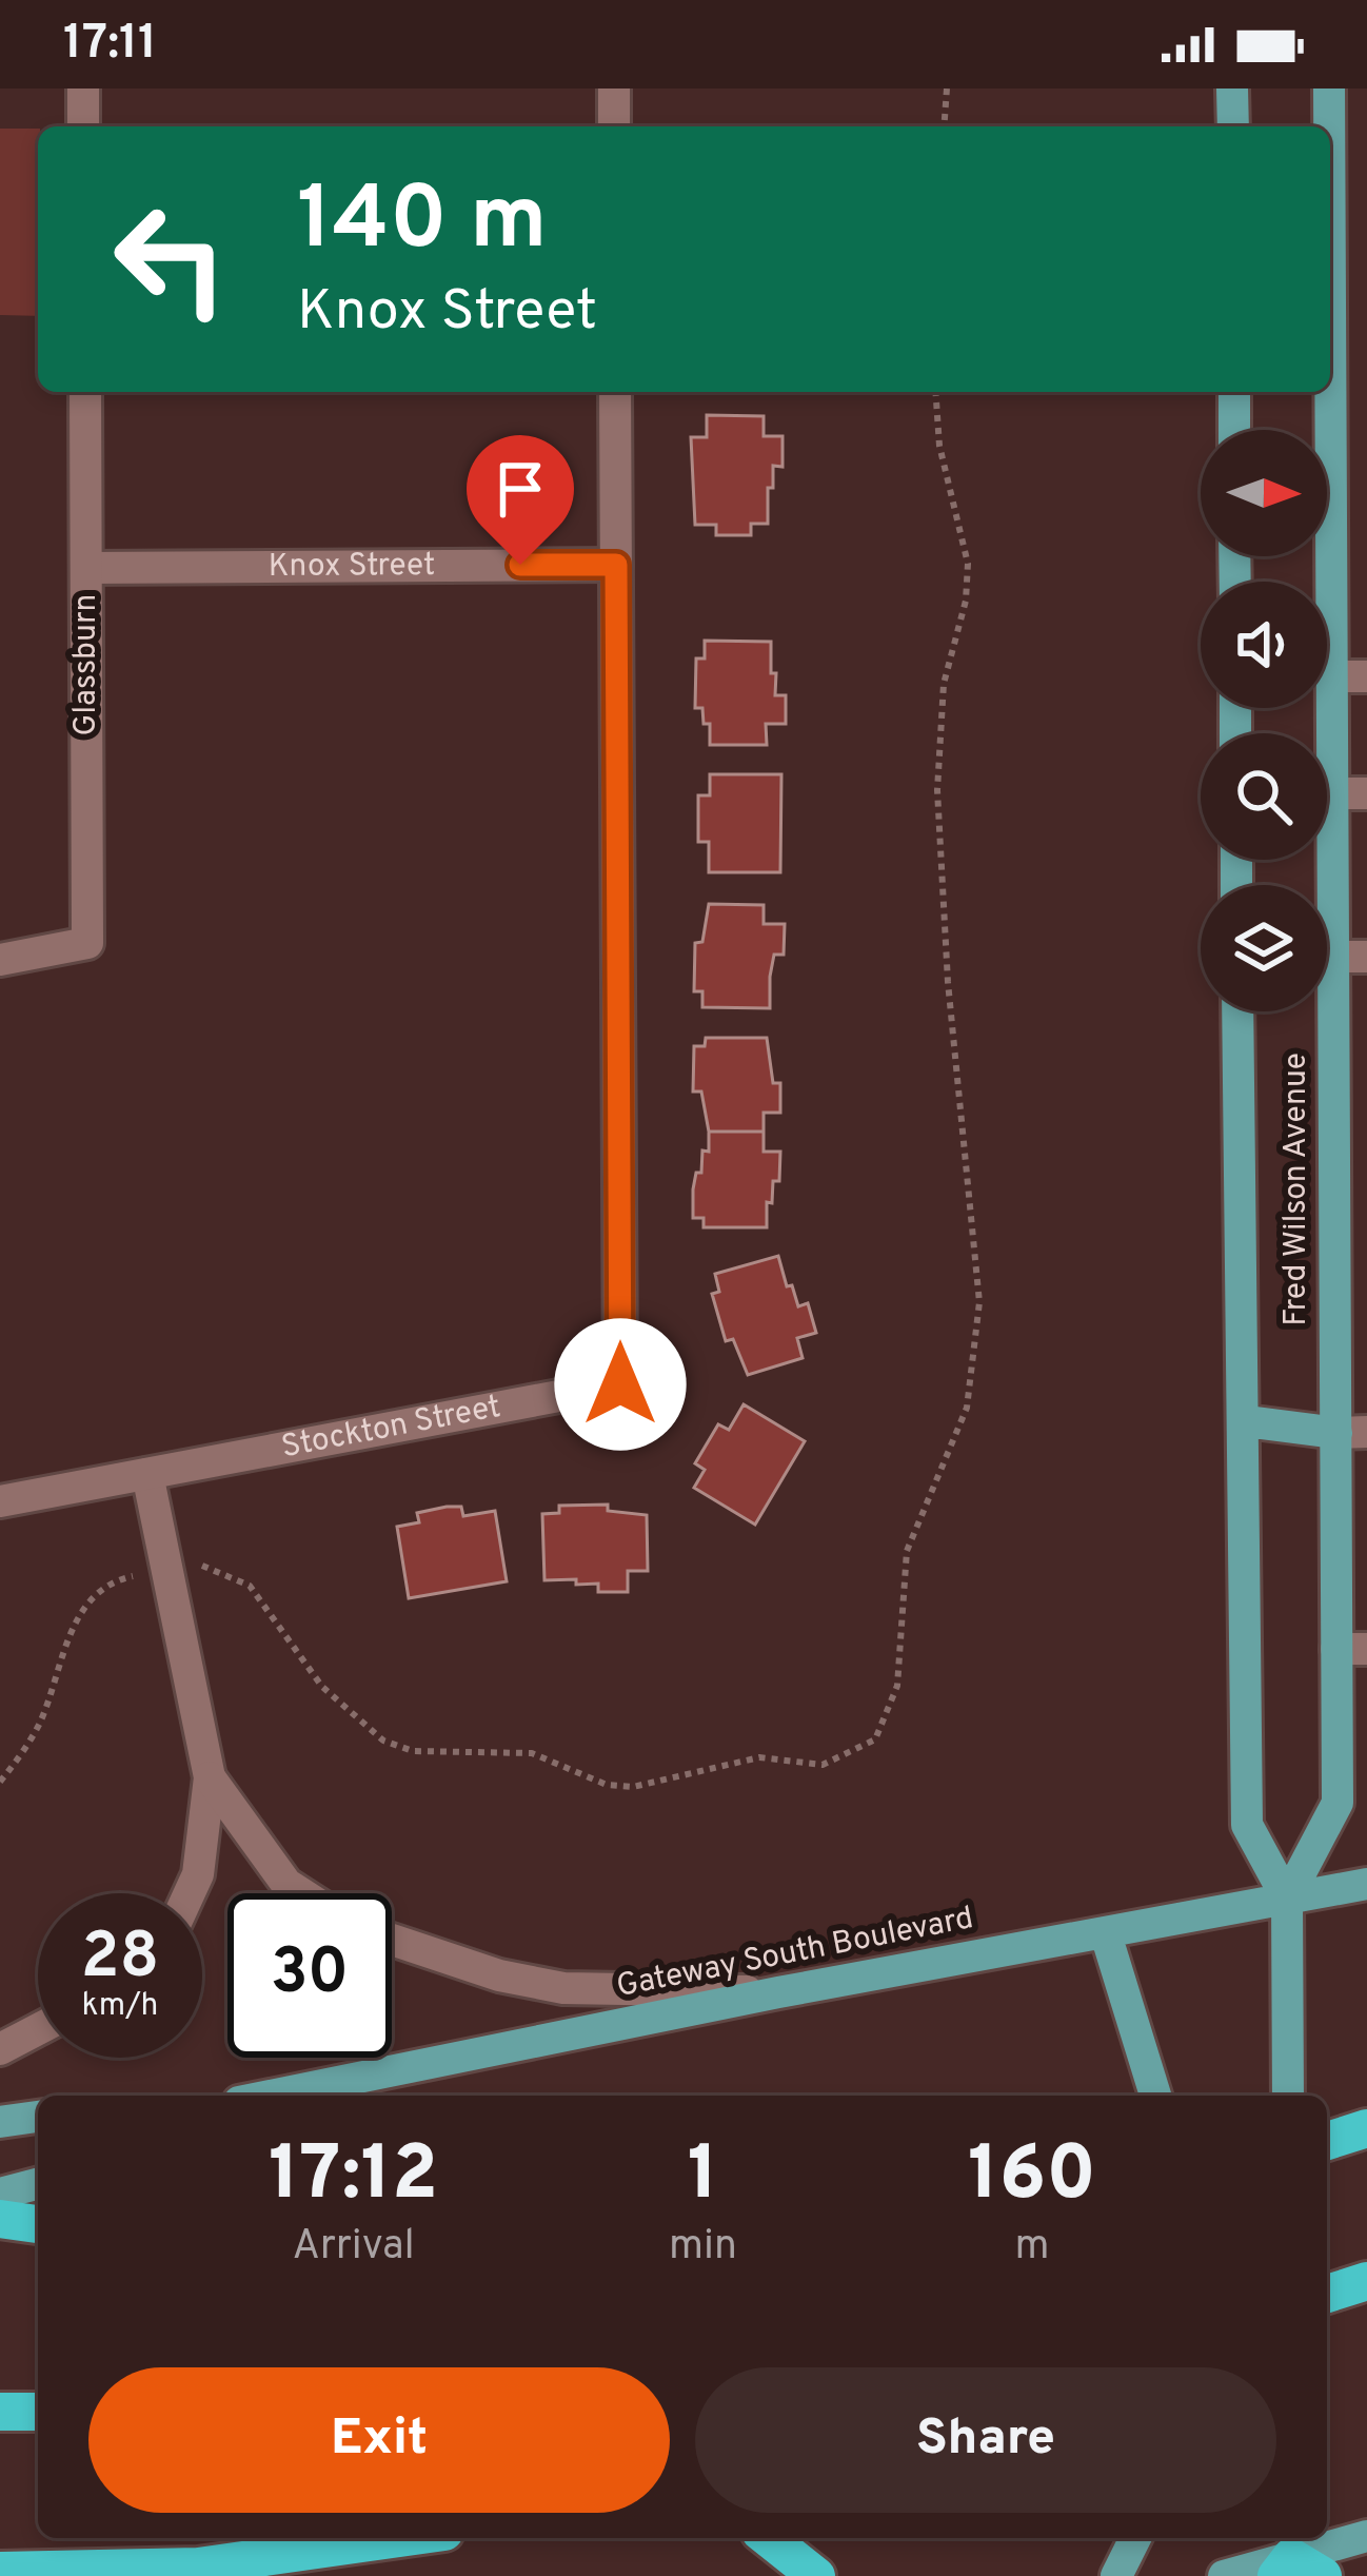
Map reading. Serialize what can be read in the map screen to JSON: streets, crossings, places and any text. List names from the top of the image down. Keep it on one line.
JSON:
{"streets":{"main road":["Fred Wilson Avenue","Gateway South Boulevard"],"street":["Knox Street","Glassburn","Stockton Street"]},"crossings":[["Knox Street","Glassburn"],["Knox Street","Stockton Street"],["Fred Wilson Avenue","Gateway South Boulevard"]],"north":"right","page":{"status":"17:11","turn":["140 m","Knox Street"],"speed":"28 km/h","limit":"30","eta":["17:12","Arrival","1","min","160","m"],"buttons":["Exit","Share"]}}
